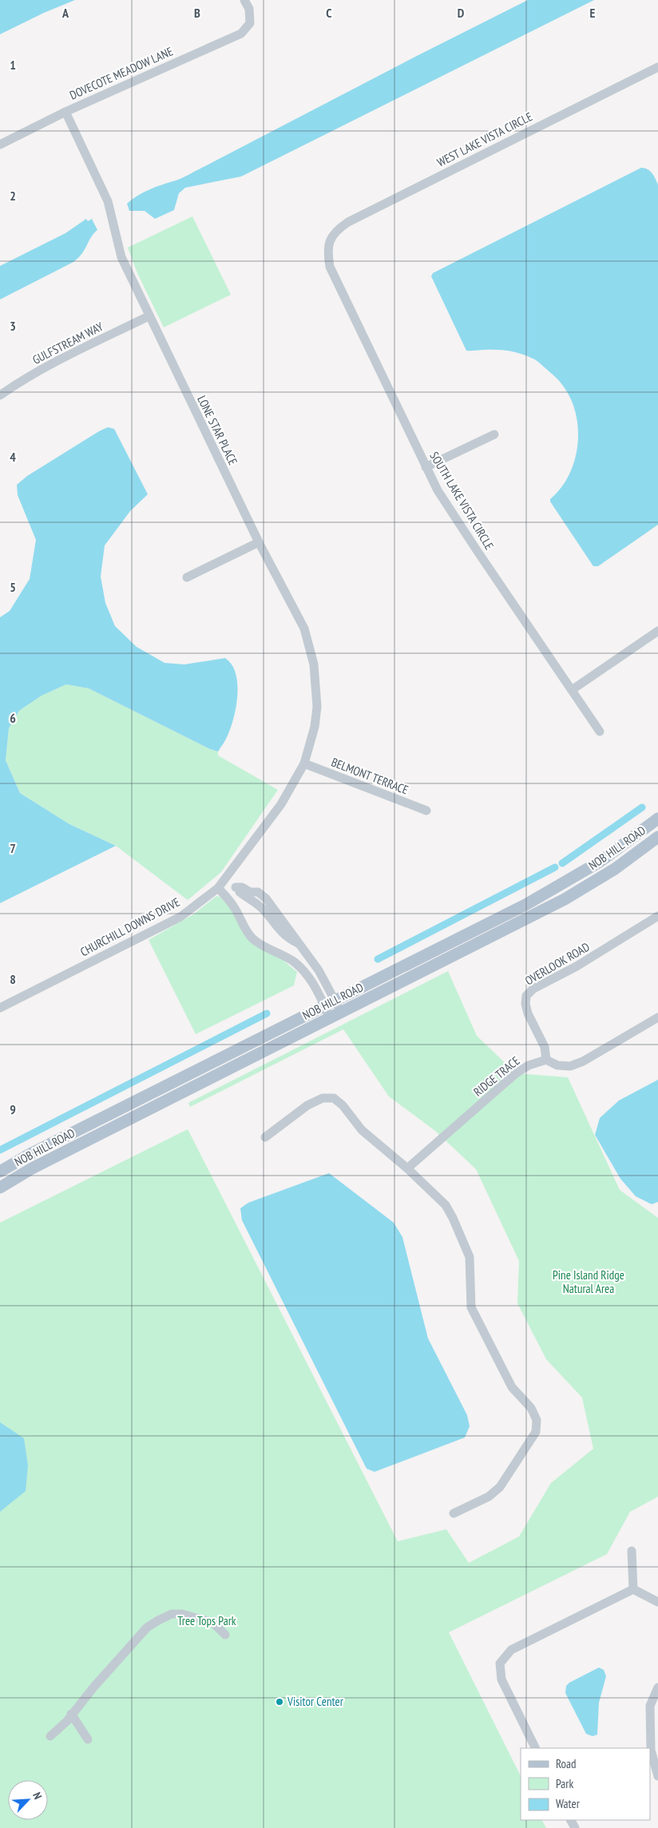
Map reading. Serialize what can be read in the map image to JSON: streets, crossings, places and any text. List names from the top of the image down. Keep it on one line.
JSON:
{"streets":{"main road":["NOB HILL ROAD"],"street":["DOVECOTE MEADOW LANE","WEST LAKE VISTA CIRCLE","GULFSTREAM WAY","LONE STAR PLACE","SOUTH LAKE VISTA CIRCLE","BELMONT TERRACE","CHURCHILL DOWNS DRIVE","OVERLOOK ROAD","RIDGE TRACE"]},"crossings":[["DOVECOTE MEADOW LANE","LONE STAR PLACE"],["WEST LAKE VISTA CIRCLE","SOUTH LAKE VISTA CIRCLE"],["GULFSTREAM WAY","LONE STAR PLACE"],["LONE STAR PLACE","BELMONT TERRACE"],["LONE STAR PLACE","CHURCHILL DOWNS DRIVE"],["BELMONT TERRACE","CHURCHILL DOWNS DRIVE"],["OVERLOOK ROAD","RIDGE TRACE"]],"parks":["Pine Island Ridge Natural Area","Tree Tops Park"],"places":["Visitor Center"],"legend":["Road","Park","Water"],"north":"top right","grid":{"columns":["A","B","C","D","E"],"rows":["1","2","3","4","5","6","7","8","9"]}}
